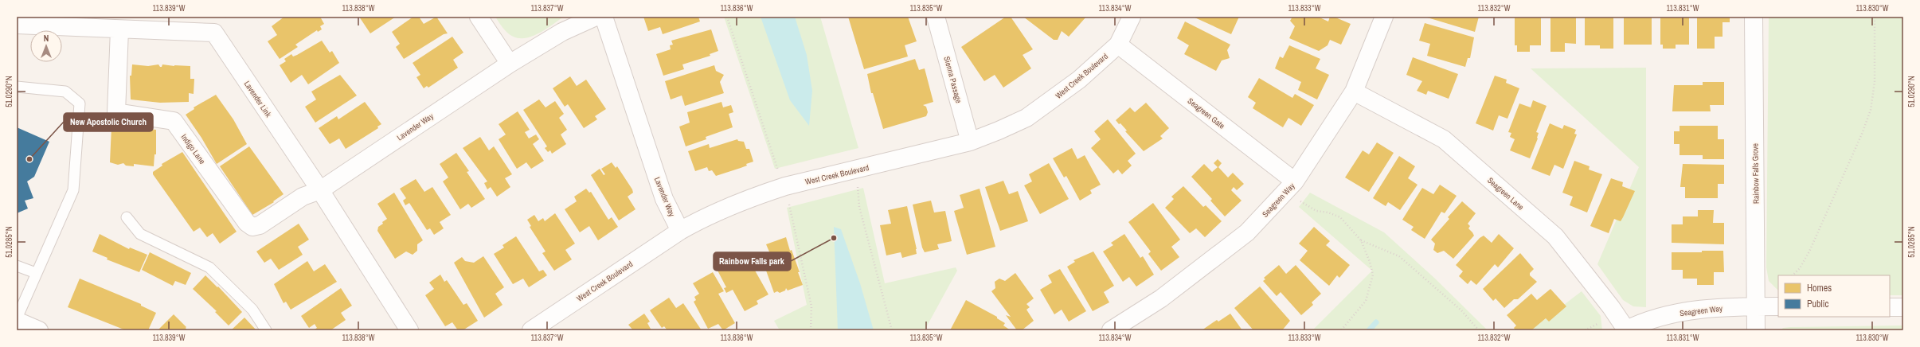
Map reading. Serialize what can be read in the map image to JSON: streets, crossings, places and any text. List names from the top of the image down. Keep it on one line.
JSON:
{"streets":{"street":["West Creek Boulevard","Sienna Passage","Lavender Link","Seagreen Gate","Lavender Way","Indigo Lane","Rainbow Falls Grove","Seagreen Lane","Seagreen Way"]},"crossings":[["West Creek Boulevard","Sienna Passage"],["West Creek Boulevard","Seagreen Gate"],["West Creek Boulevard","Lavender Way"],["Lavender Link","Lavender Way"],["Lavender Link","Indigo Lane"],["Seagreen Gate","Seagreen Way"],["Lavender Way","Indigo Lane"],["Rainbow Falls Grove","Seagreen Way"],["Seagreen Lane","Seagreen Way"]],"places":["New Apostolic Church","Rainbow Falls park"],"legend":["Homes","Public"],"north":"top","coordinates":["113.839°W","113.838°W","113.837°W","113.836°W","113.835°W","113.834°W","113.833°W","113.832°W","113.831°W","113.830°W","51.0290°N","51.0285°N"]}
